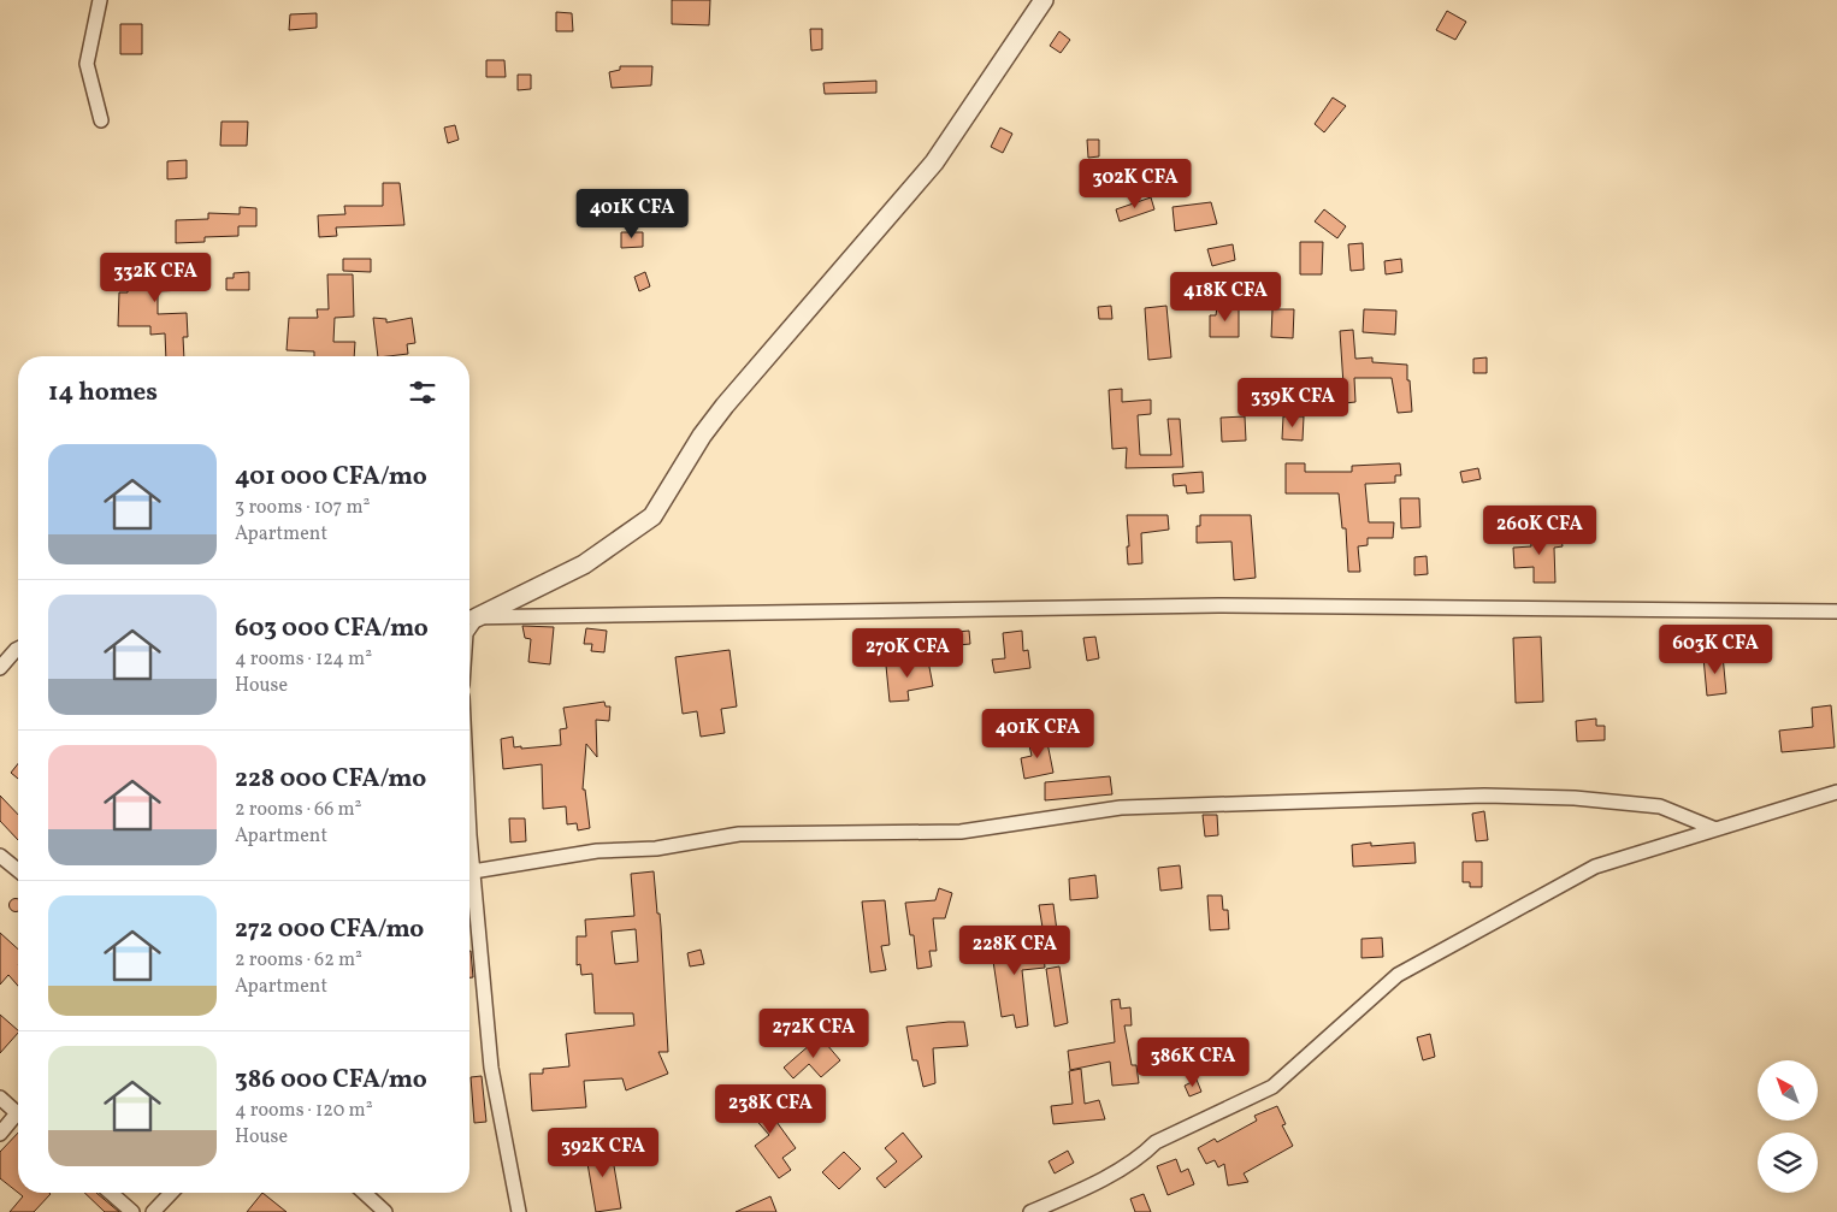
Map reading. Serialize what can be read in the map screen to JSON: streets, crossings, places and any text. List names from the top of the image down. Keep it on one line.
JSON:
{"north":"top left","page":{"price":["302K CFA","401K CFA","332K CFA","418K CFA","339K CFA","260K CFA","603K CFA","270K CFA","401K CFA","228K CFA","272K CFA","386K CFA","238K CFA","392K CFA"],"heading":"14 homes","list":[{"name":"401 000 CFA/mo","note":"3 rooms · 107 m² · Apartment"},{"name":"603 000 CFA/mo","note":"4 rooms · 124 m² · House"},{"name":"228 000 CFA/mo","note":"2 rooms · 66 m² · Apartment"},{"name":"272 000 CFA/mo","note":"2 rooms · 62 m² · Apartment"},{"name":"386 000 CFA/mo","note":"4 rooms · 120 m² · House"}]}}
